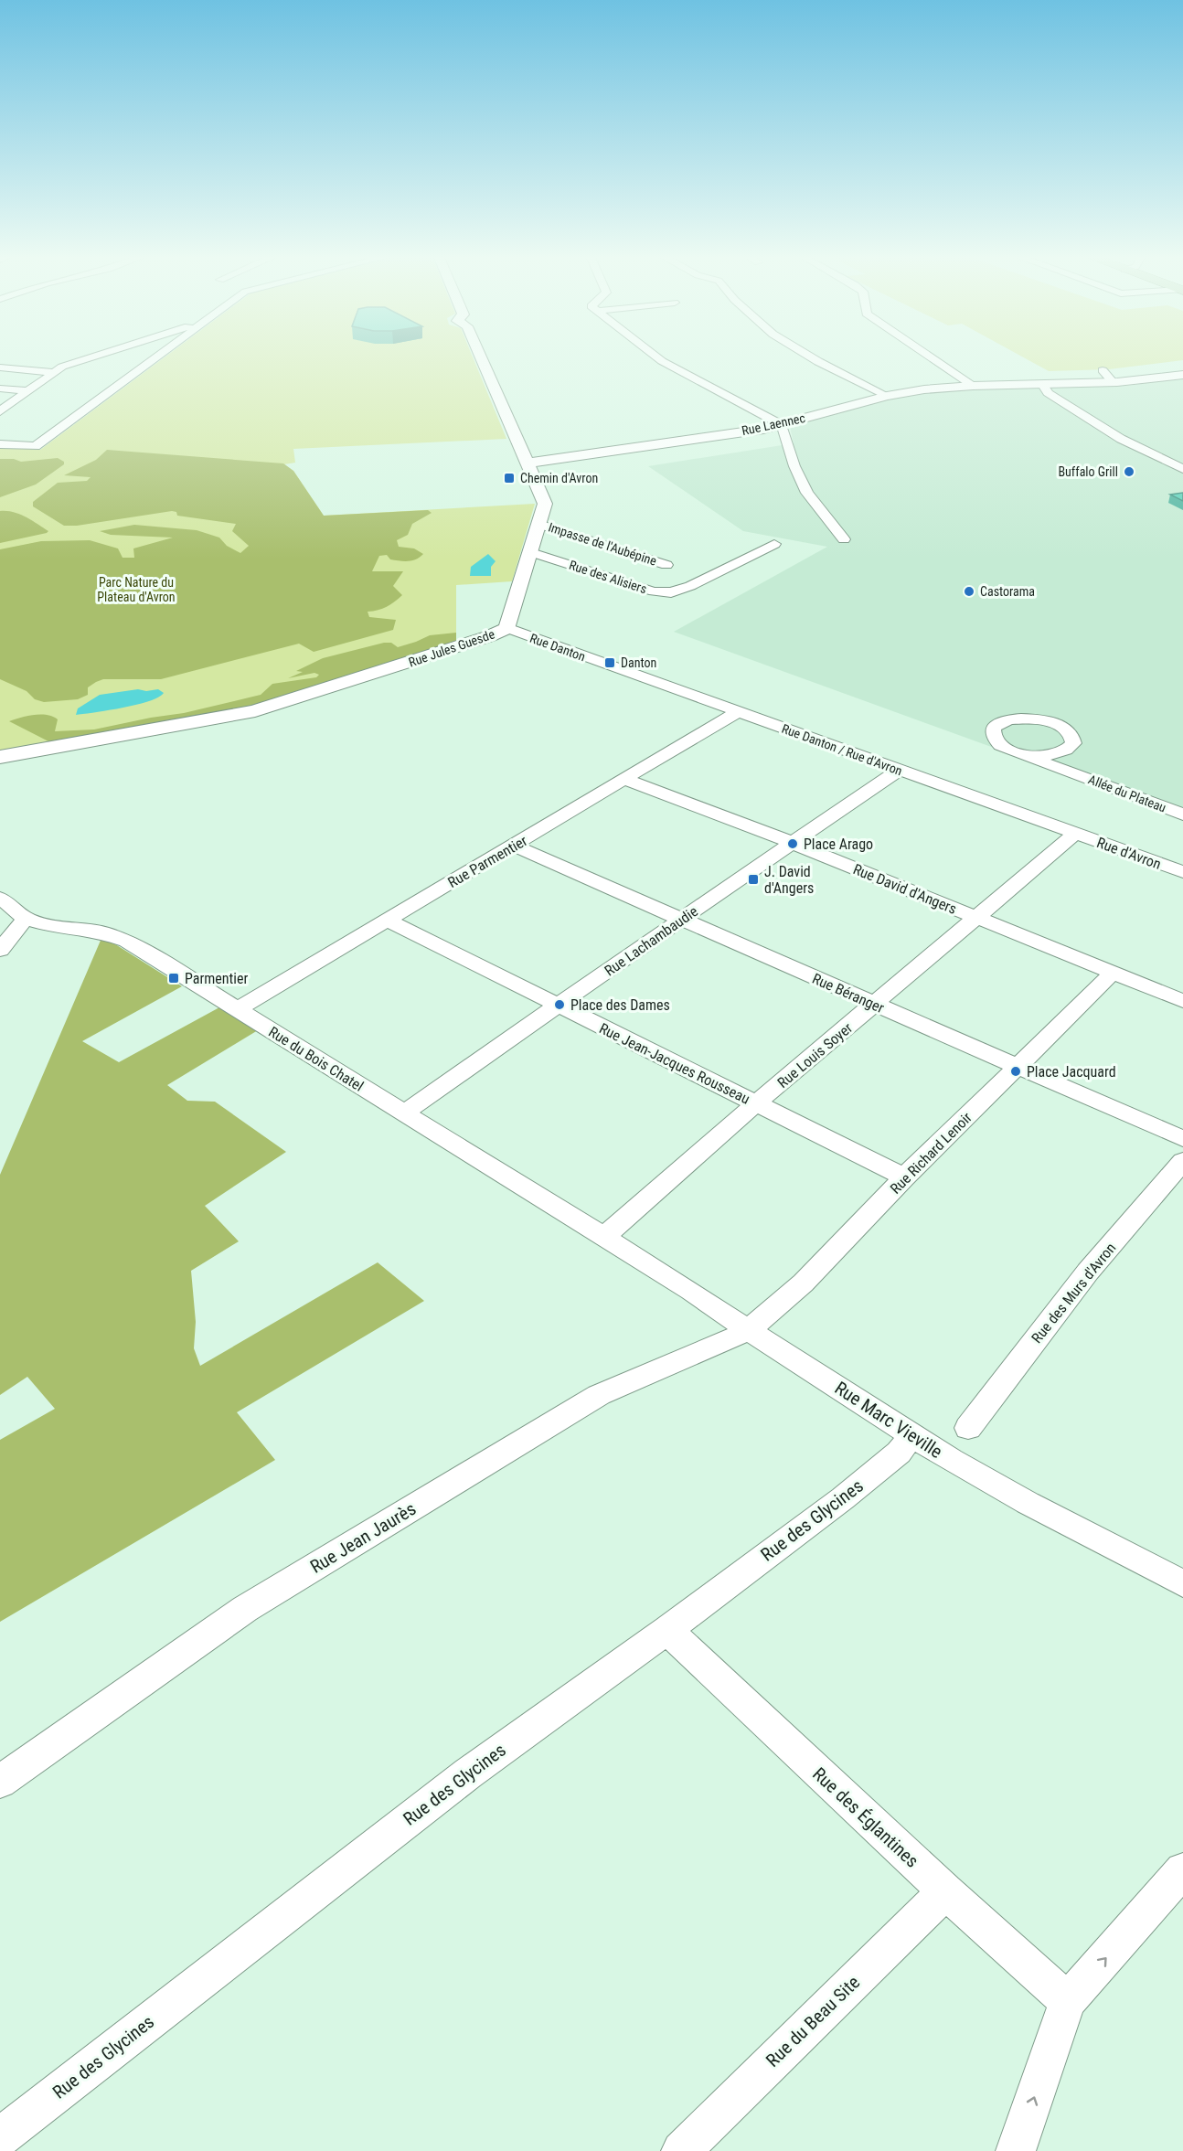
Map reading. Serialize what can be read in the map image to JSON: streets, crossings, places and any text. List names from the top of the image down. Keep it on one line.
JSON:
{"streets":{"street":["Rue Laennec","Impasse de l'Aubépine","Rue des Alisiers","Rue Danton","Rue Jules Guesde","Rue Danton / Rue d'Avron","Allée du Plateau","Rue d'Avron","Rue Parmentier","Rue David d'Angers","Rue Lachambaudie","Rue Béranger","Rue Louis Soyer","Rue du Bois Chatel","Rue Jean-Jacques Rousseau","Rue Richard Lenoir","Rue des Murs d'Avron","Rue Marc Vieville","Rue des Glycines","Rue Jean Jaurès","Rue des Églantines","Rue du Beau Site"]},"crossings":[["Rue Laennec","Rue Jules Guesde"],["Impasse de l'Aubépine","Rue Jules Guesde"],["Rue des Alisiers","Rue Jules Guesde"],["Rue Danton","Rue Jules Guesde"],["Rue Danton","Rue Danton / Rue d'Avron"],["Rue Danton / Rue d'Avron","Rue d'Avron"],["Rue Danton / Rue d'Avron","Rue Parmentier"],["Rue Danton / Rue d'Avron","Rue Lachambaudie"],["Rue Danton / Rue d'Avron","Rue Louis Soyer"],["Rue d'Avron","Rue Louis Soyer"],["Rue Parmentier","Rue David d'Angers"],["Rue Parmentier","Rue Béranger"],["Rue Parmentier","Rue du Bois Chatel"],["Rue Parmentier","Rue Jean-Jacques Rousseau"],["Rue David d'Angers","Rue Lachambaudie"],["Rue David d'Angers","Rue Louis Soyer"],["Rue David d'Angers","Rue Richard Lenoir"],["Rue Lachambaudie","Rue Béranger"],["Rue Lachambaudie","Rue du Bois Chatel"],["Rue Lachambaudie","Rue Jean-Jacques Rousseau"],["Rue Béranger","Rue Louis Soyer"],["Rue Béranger","Rue Richard Lenoir"],["Rue Louis Soyer","Rue du Bois Chatel"],["Rue Louis Soyer","Rue Jean-Jacques Rousseau"],["Rue Louis Soyer","Rue Marc Vieville"],["Rue du Bois Chatel","Rue Marc Vieville"],["Rue Jean-Jacques Rousseau","Rue Richard Lenoir"],["Rue Richard Lenoir","Rue Marc Vieville"],["Rue Richard Lenoir","Rue Jean Jaurès"],["Rue Marc Vieville","Rue des Glycines"],["Rue Marc Vieville","Rue Jean Jaurès"],["Rue des Glycines","Rue des Églantines"],["Rue des Églantines","Rue du Beau Site"]],"parks":["Parc Nature du Plateau d'Avron"],"places":{"other":["Buffalo Grill","Castorama","Place Arago","Place des Dames","Place Jacquard"],"transit":["Chemin d'Avron","Danton","J. David d'Angers","Parmentier"]}}
